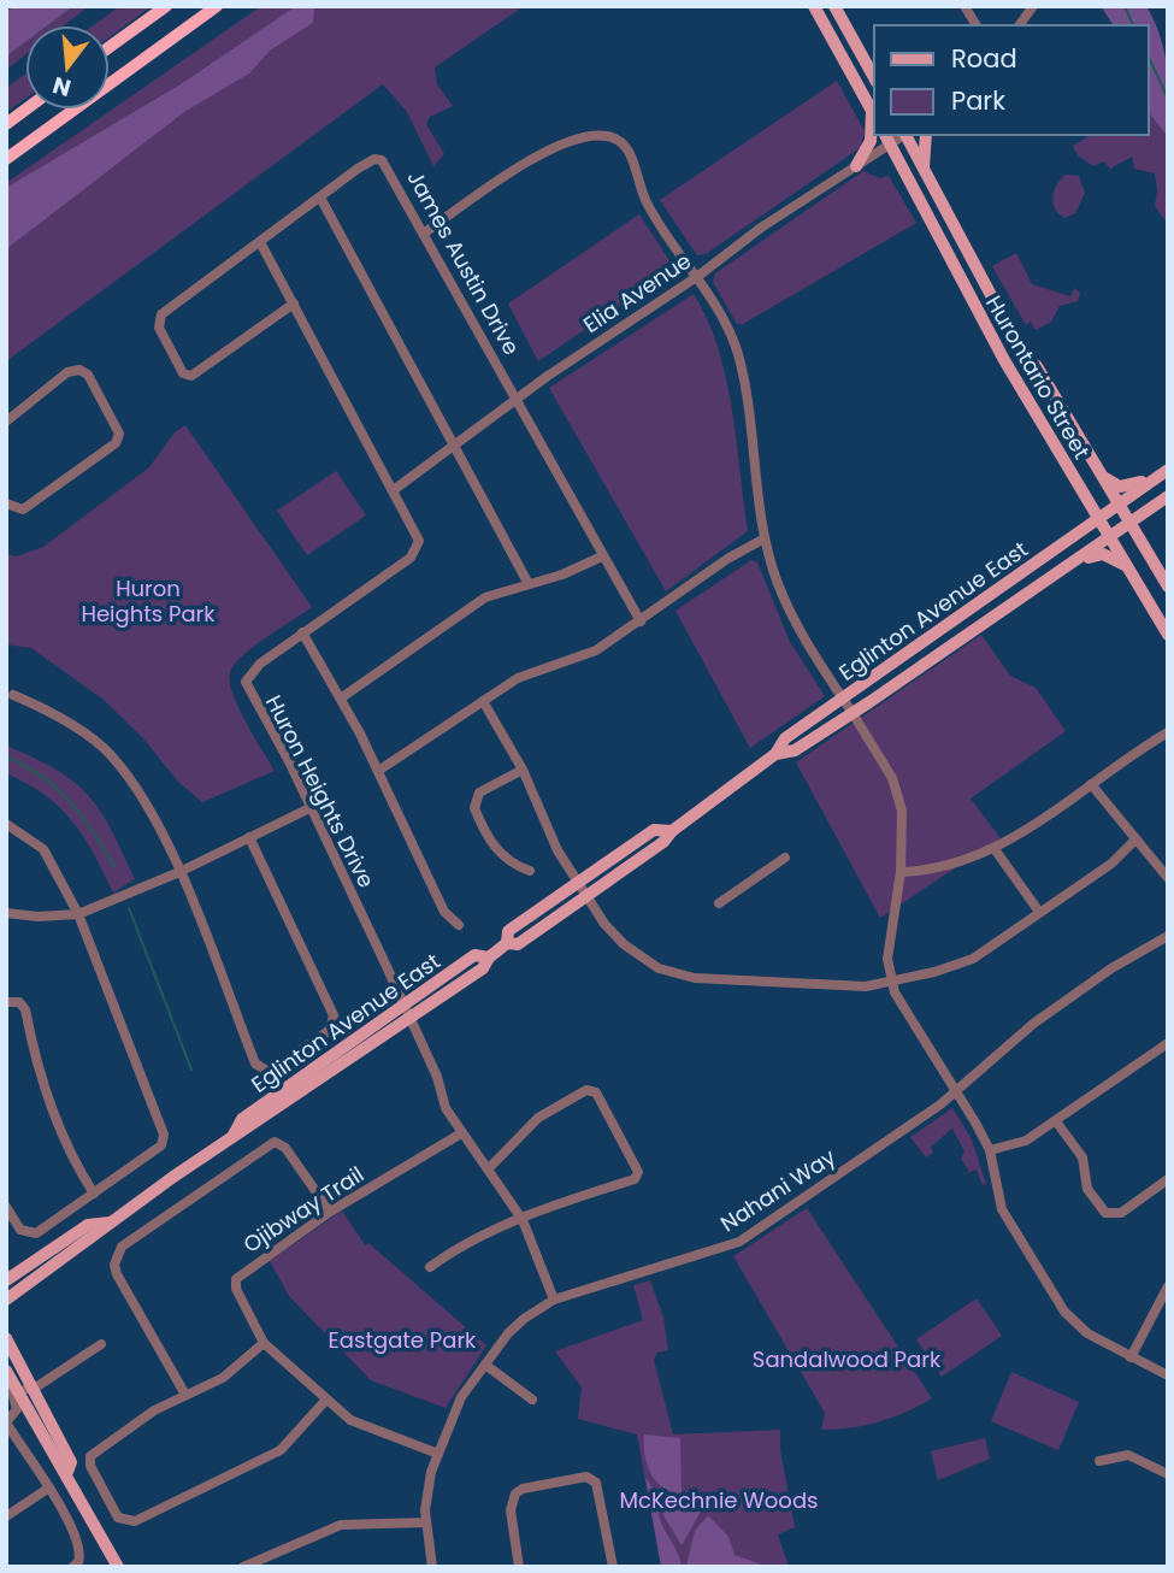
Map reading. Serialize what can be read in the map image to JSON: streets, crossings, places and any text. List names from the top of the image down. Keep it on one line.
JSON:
{"streets":{"main road":["Hurontario Street","Eglinton Avenue East"],"street":["James Austin Drive","Elia Avenue","Huron Heights Drive","Nahani Way","Ojibway Trail"]},"crossings":[["James Austin Drive","Elia Avenue"],["James Austin Drive","Huron Heights Drive"],["Elia Avenue","Hurontario Street"],["Elia Avenue","Huron Heights Drive"],["Hurontario Street","Eglinton Avenue East"],["Eglinton Avenue East","Huron Heights Drive"],["Huron Heights Drive","Nahani Way"],["Huron Heights Drive","Ojibway Trail"],["Nahani Way","Ojibway Trail"]],"parks":["Huron Heights Park","Eastgate Park","Sandalwood Park","McKechnie Woods"],"legend":["Road","Park"],"north":"bottom"}
